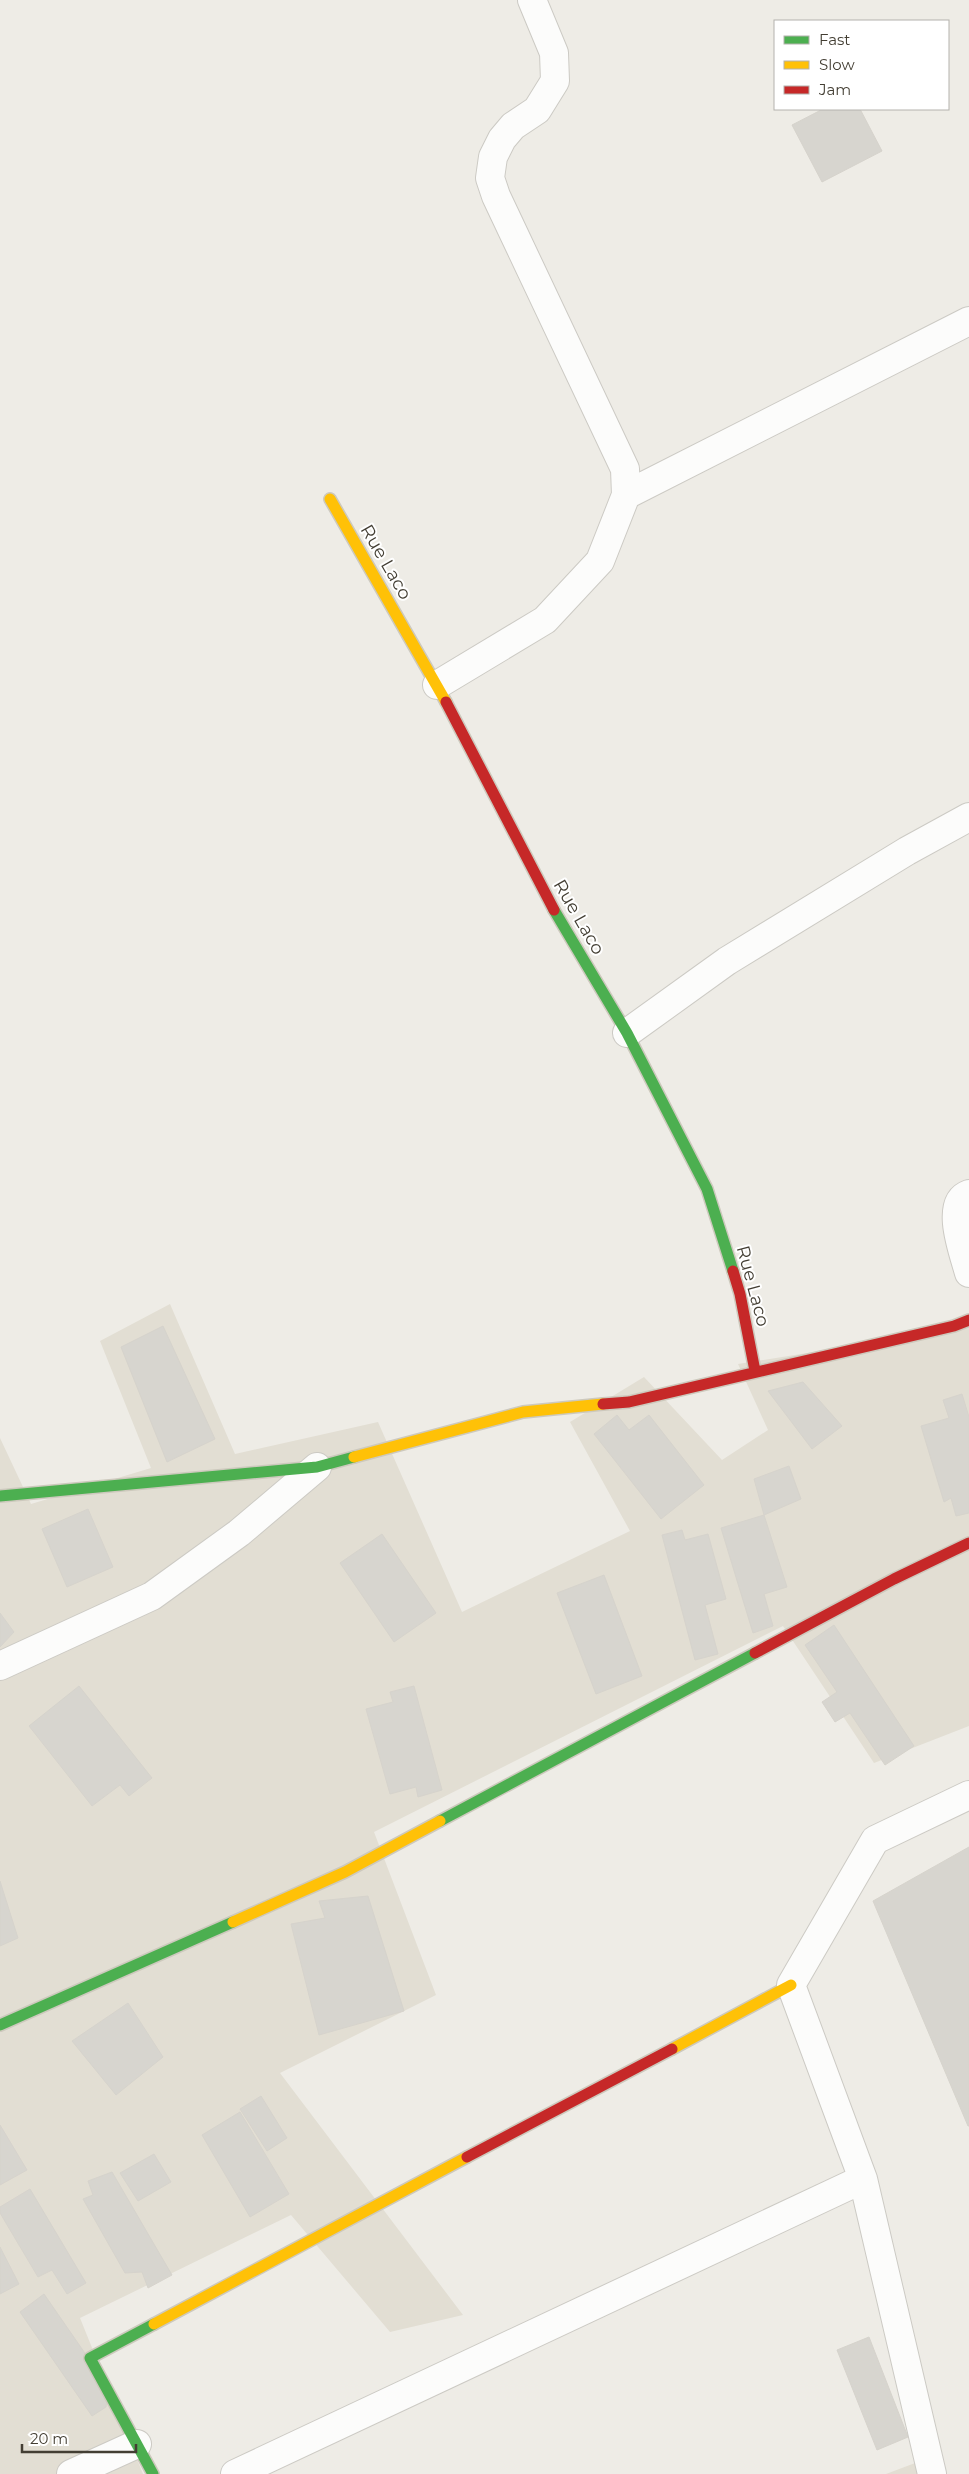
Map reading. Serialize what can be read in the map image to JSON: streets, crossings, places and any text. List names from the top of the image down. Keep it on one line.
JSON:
{"streets":{"street":["Rue Laco"]},"legend":["Fast","Slow","Jam"],"scale_bar":"20 m"}
